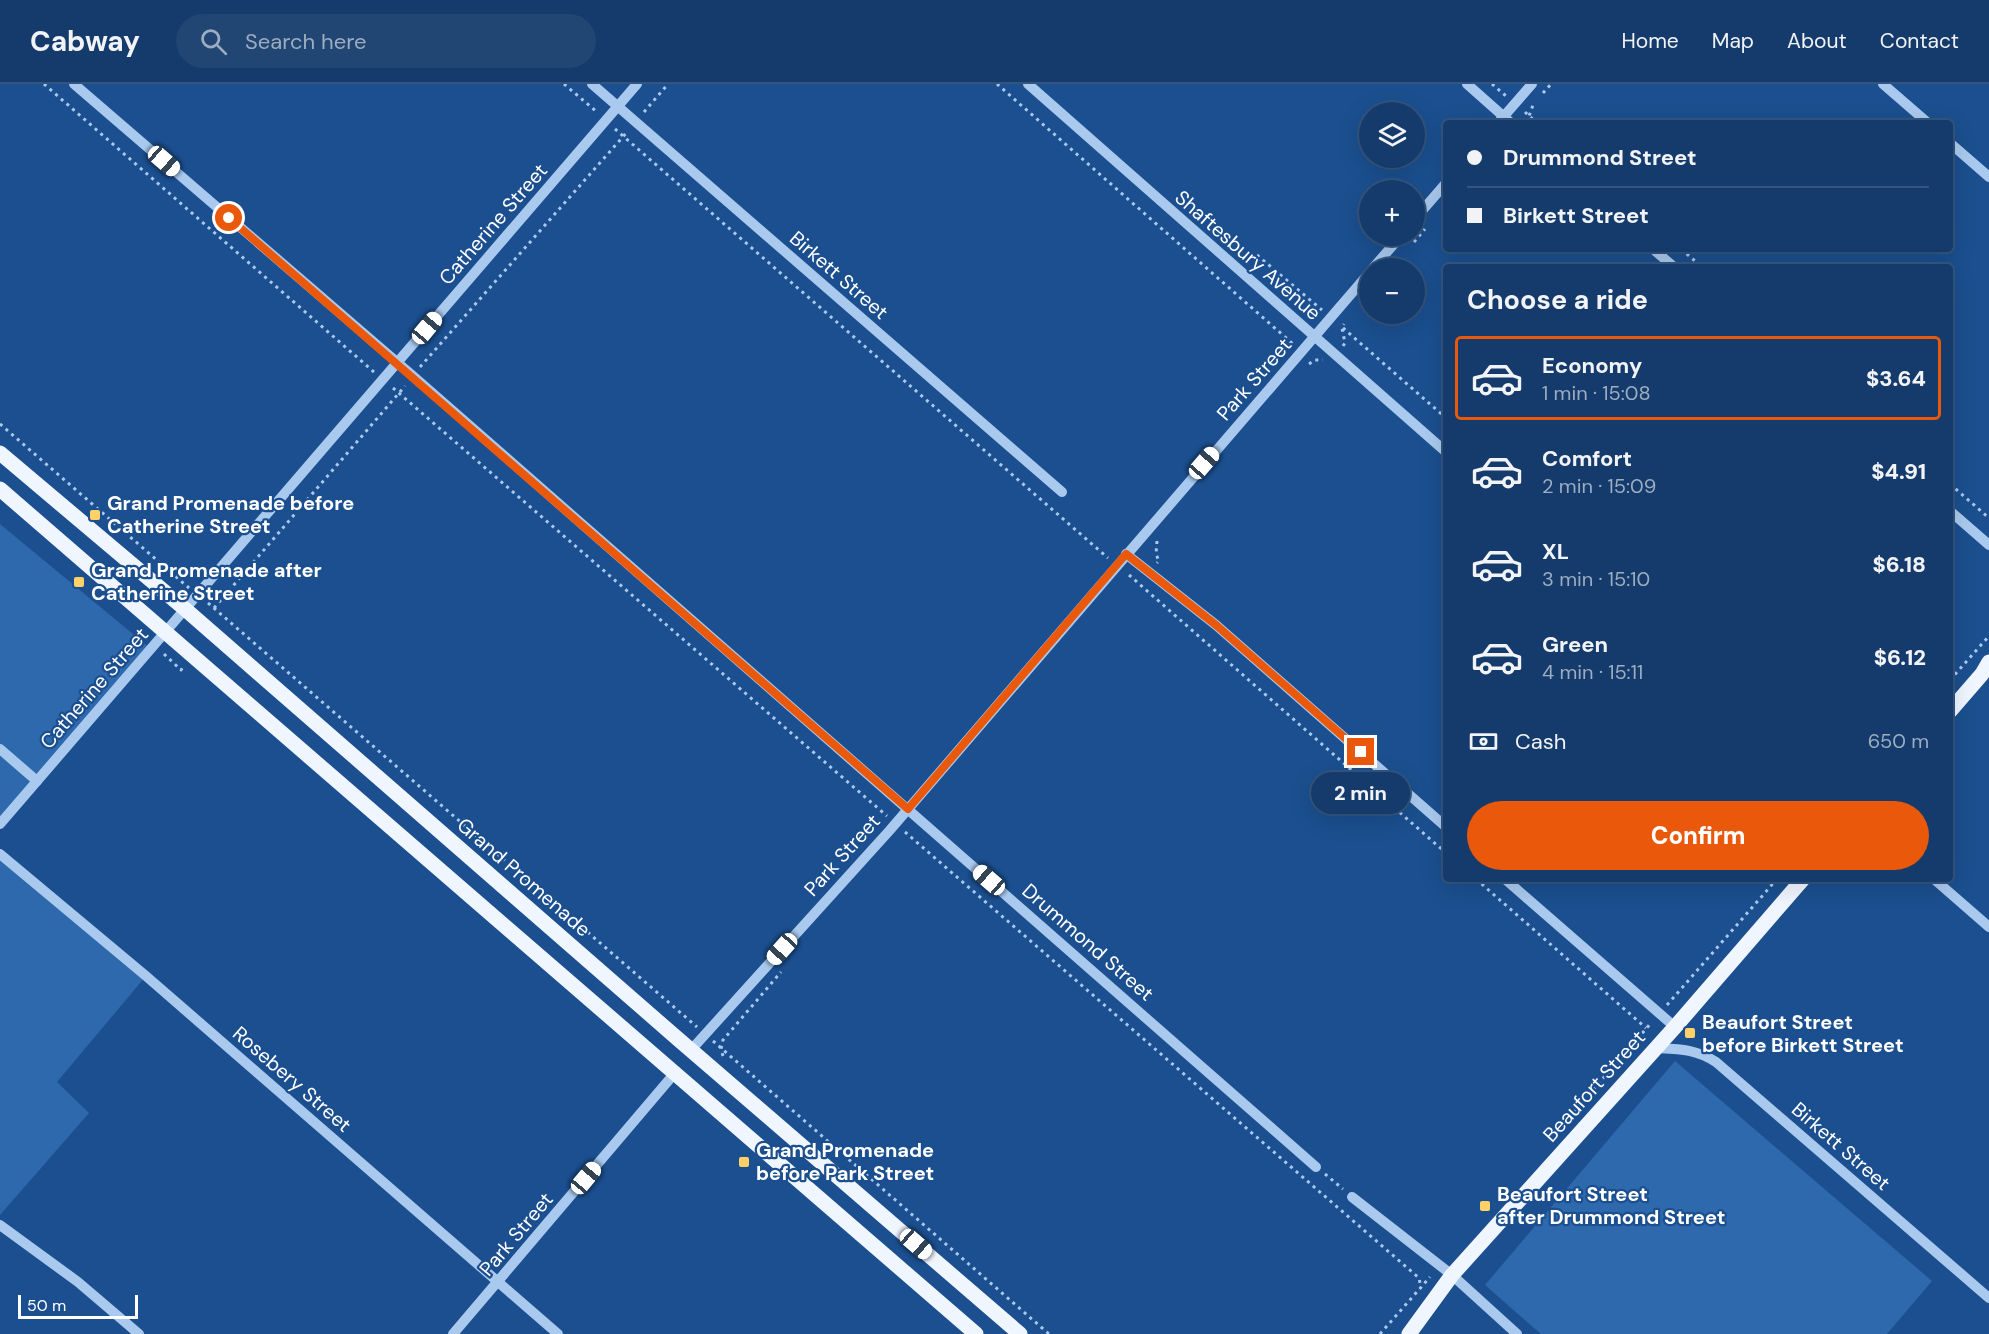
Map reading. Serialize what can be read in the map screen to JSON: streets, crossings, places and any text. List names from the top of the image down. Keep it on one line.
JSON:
{"streets":{"main road":["Grand Promenade","Beaufort Street"],"street":["Catherine Street","Shaftesbury Avenue","Birkett Street","Park Street","Drummond Street","Rosebery Street"]},"crossings":[["Catherine Street","Birkett Street"],["Catherine Street","Grand Promenade"],["Catherine Street","Drummond Street"],["Shaftesbury Avenue","Park Street"],["Birkett Street","Beaufort Street"],["Park Street","Grand Promenade"],["Park Street","Drummond Street"],["Park Street","Rosebery Street"]],"places":{"transit":["Grand Promenade before Catherine Street","Grand Promenade after Catherine Street","Beaufort Street before Birkett Street","Grand Promenade before Park Street","Beaufort Street after Drummond Street"]},"scale_bar":"50 m","page":{"header":"Cabway","search":"Search here","nav":["Home","Map","About","Contact"],"map_buttons":["+","−"],"banner":["Drummond Street","Birkett Street"],"heading":"Choose a ride","list":[{"name":"Economy","note":"1 min · 15:08","value":"$3.64"},{"name":"Comfort","note":"2 min · 15:09","value":"$4.91"},{"name":"XL","note":"3 min · 15:10","value":"$6.18"},{"name":"Green","note":"4 min · 15:11","value":"$6.12"}],"pay":["Cash","650 m"],"bubble":"2 min","buttons":"Confirm","scale":"50 m"}}
